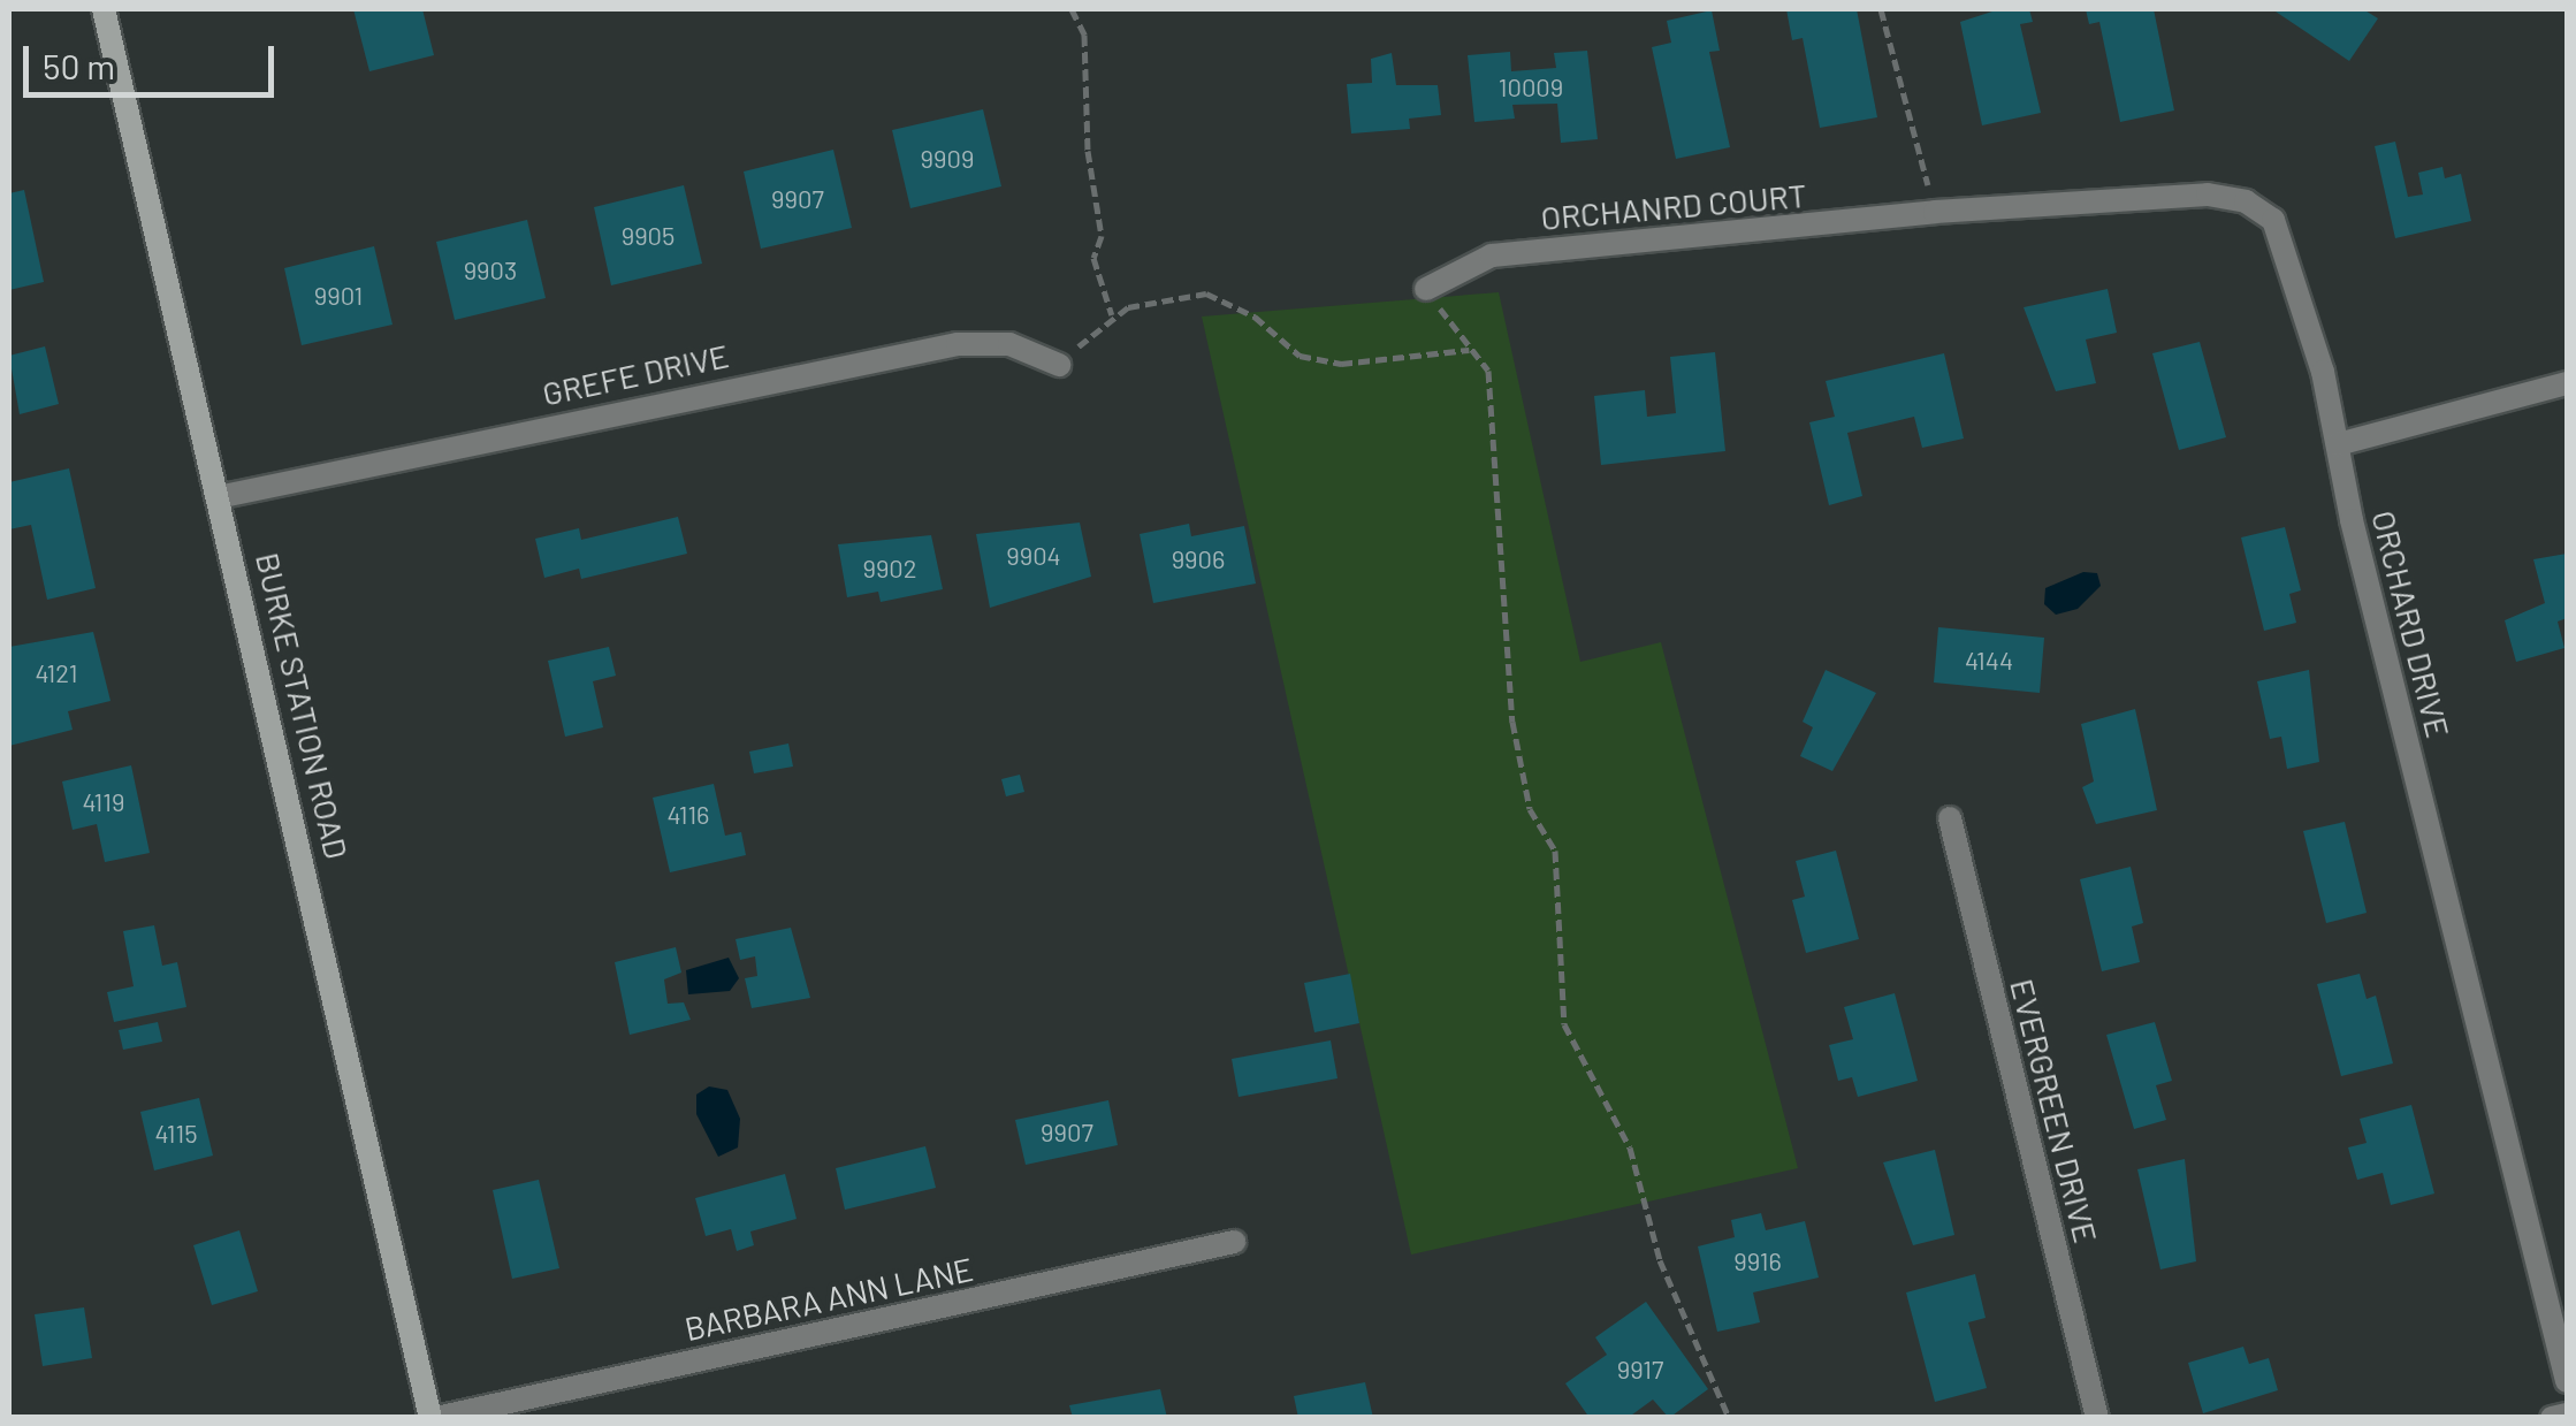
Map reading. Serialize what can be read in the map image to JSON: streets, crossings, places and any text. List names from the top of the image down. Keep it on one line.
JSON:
{"streets":{"street":["ORCHANRD COURT","GREFE DRIVE","ORCHARD DRIVE","BURKE STATION ROAD","EVERGREEN DRIVE","BARBARA ANN LANE"]},"crossings":[["ORCHANRD COURT","ORCHARD DRIVE"],["GREFE DRIVE","BURKE STATION ROAD"],["BURKE STATION ROAD","BARBARA ANN LANE"]],"house_numbers":["10009","9909","9907","9905","9903","9901","9904","9906","9902","4144","4121","4119","4116","9907","4115","9916","9917"],"scale_bar":"50 m"}
